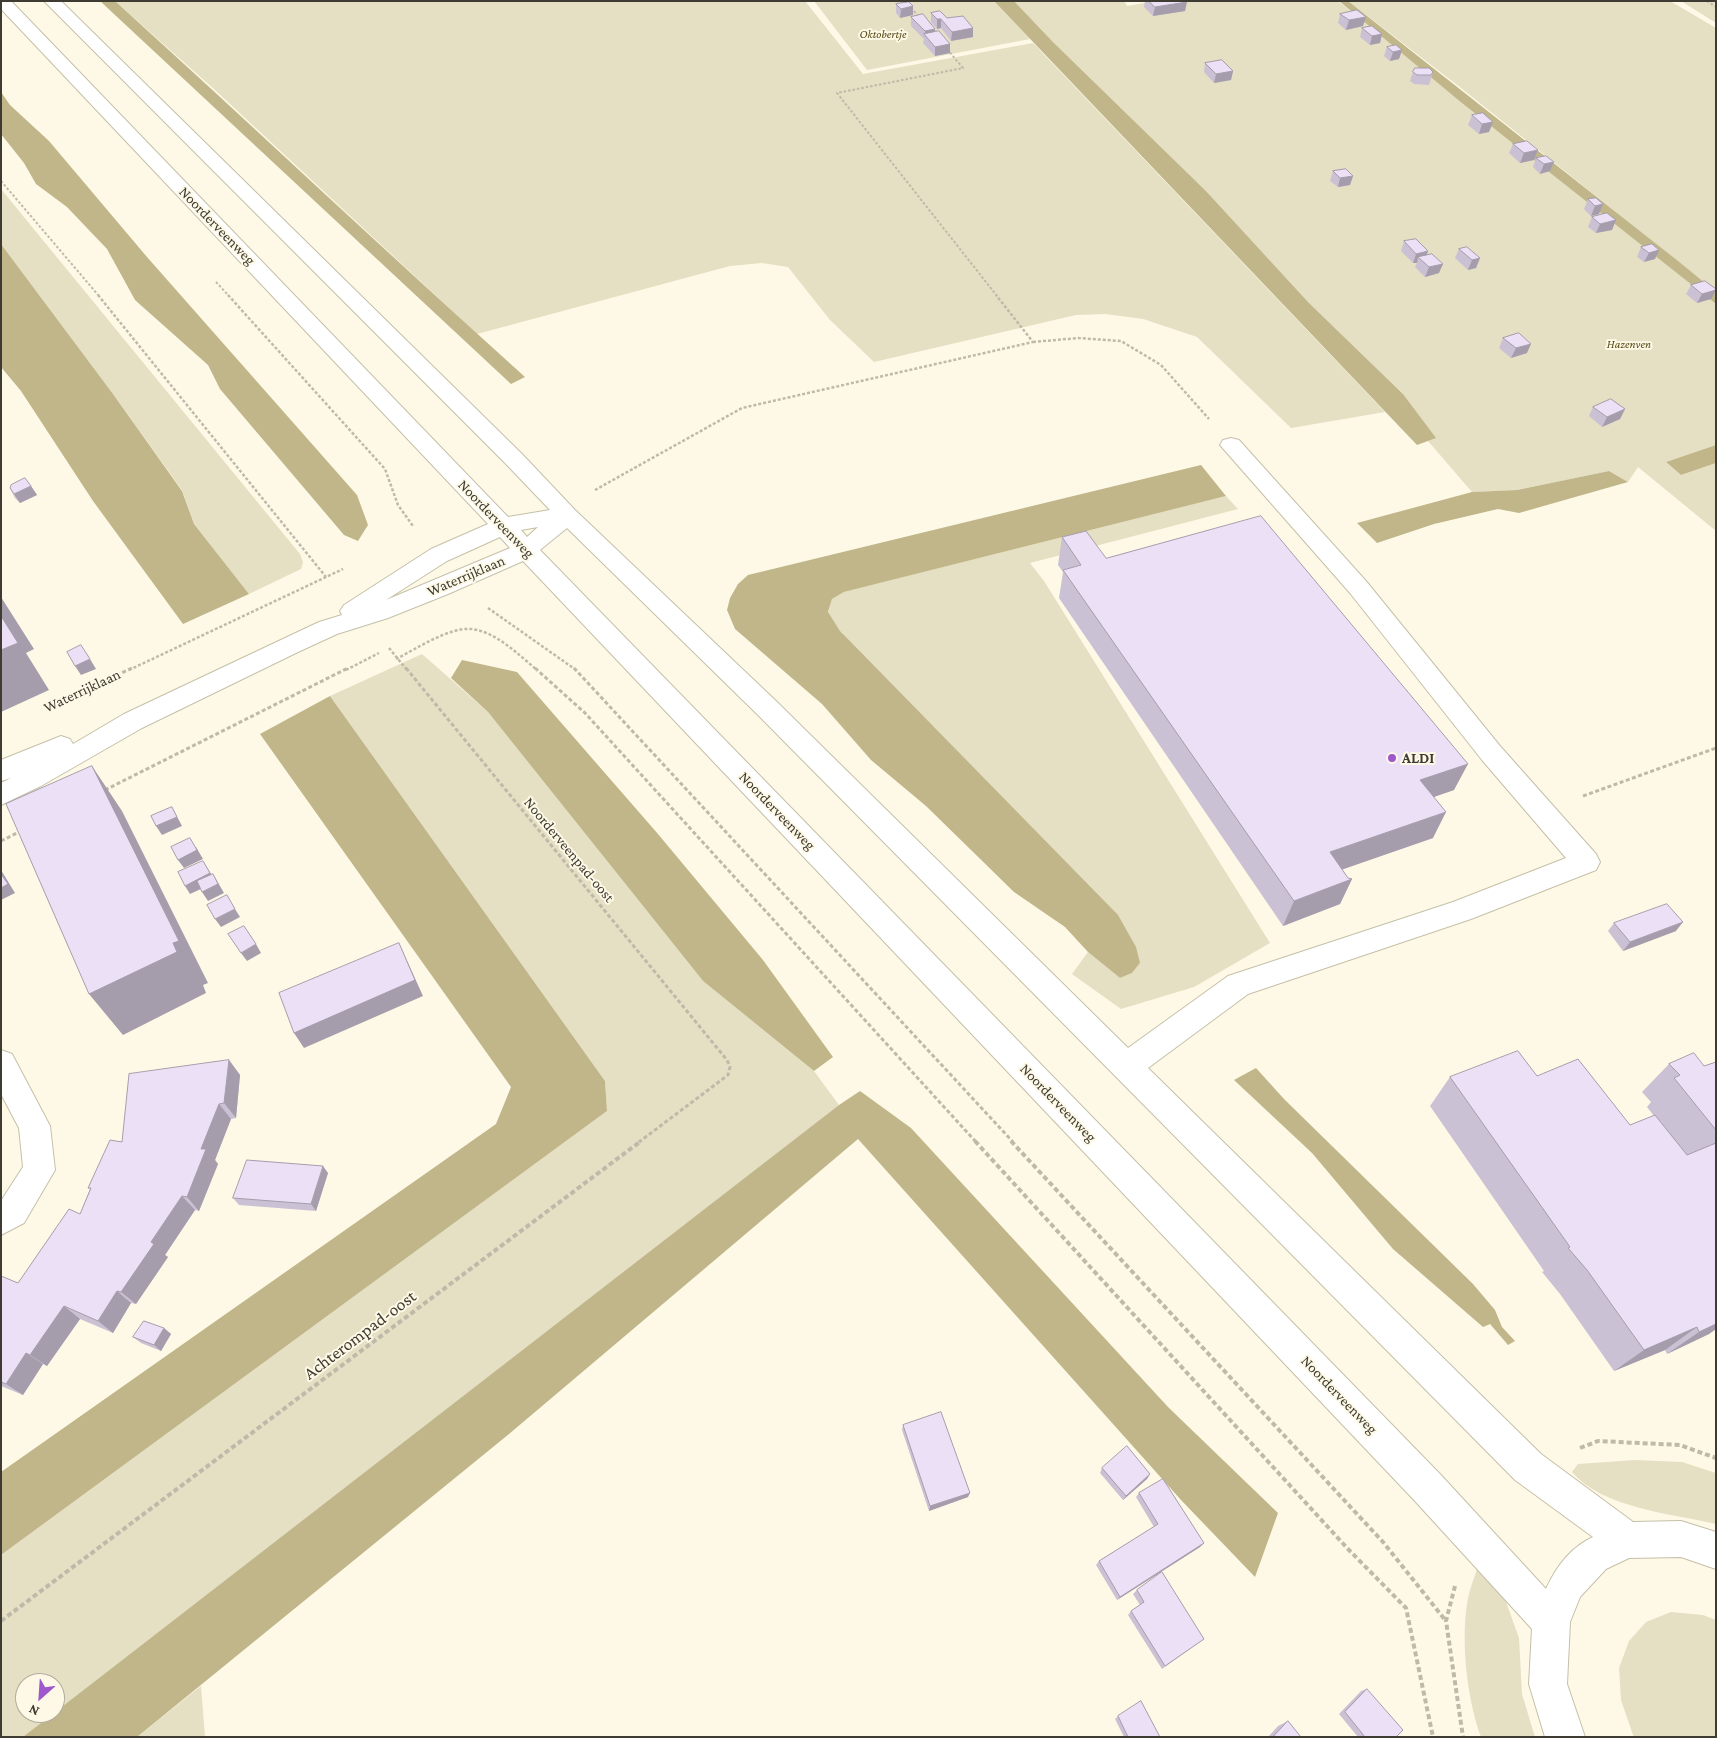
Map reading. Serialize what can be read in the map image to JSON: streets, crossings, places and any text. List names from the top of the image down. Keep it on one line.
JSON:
{"streets":{"street":["Noorderveenweg","Waterrijklaan"],"path":["Noorderveenpad-oost","Achterompad-oost"]},"crossings":[["Noorderveenweg","Waterrijklaan"],["Noorderveenpad-oost","Achterompad-oost"]],"parks":["Oktobertje","Hazenven"],"places":["ALDI"],"north":"bottom left"}
